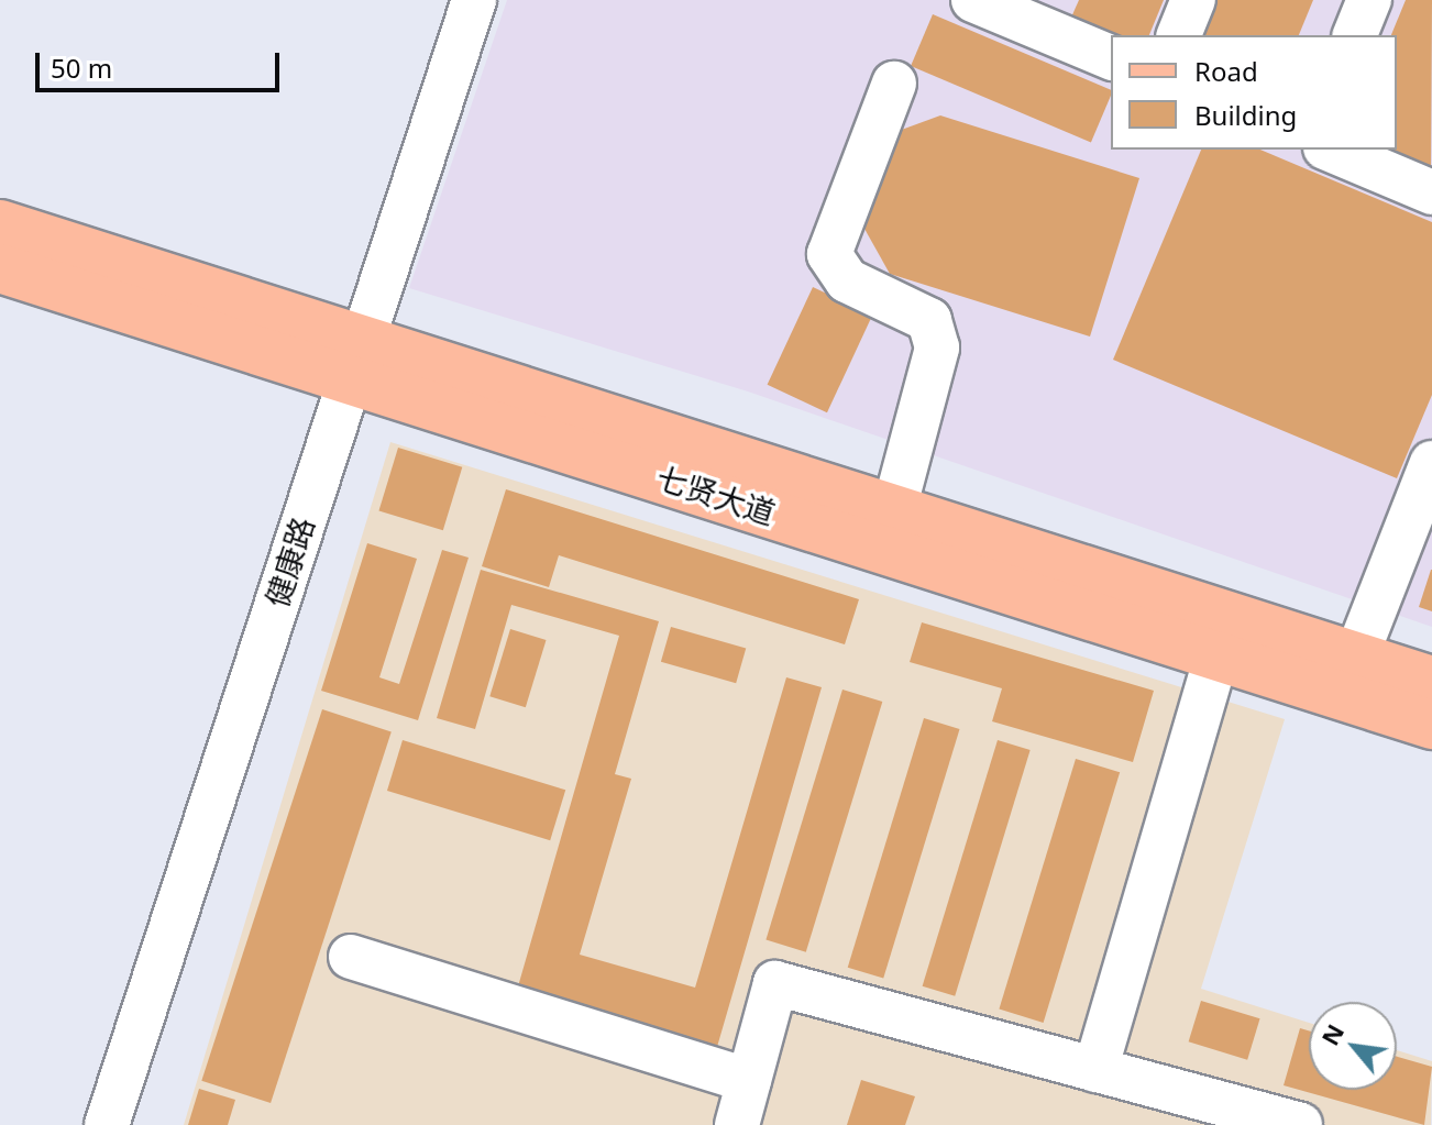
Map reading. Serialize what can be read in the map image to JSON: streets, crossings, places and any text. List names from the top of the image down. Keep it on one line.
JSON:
{"streets":{"main road":["七贤大道"],"street":["健康路"]},"crossings":[["七贤大道","健康路"]],"legend":["Road","Building"],"scale_bar":"50 m","north":"top left"}
